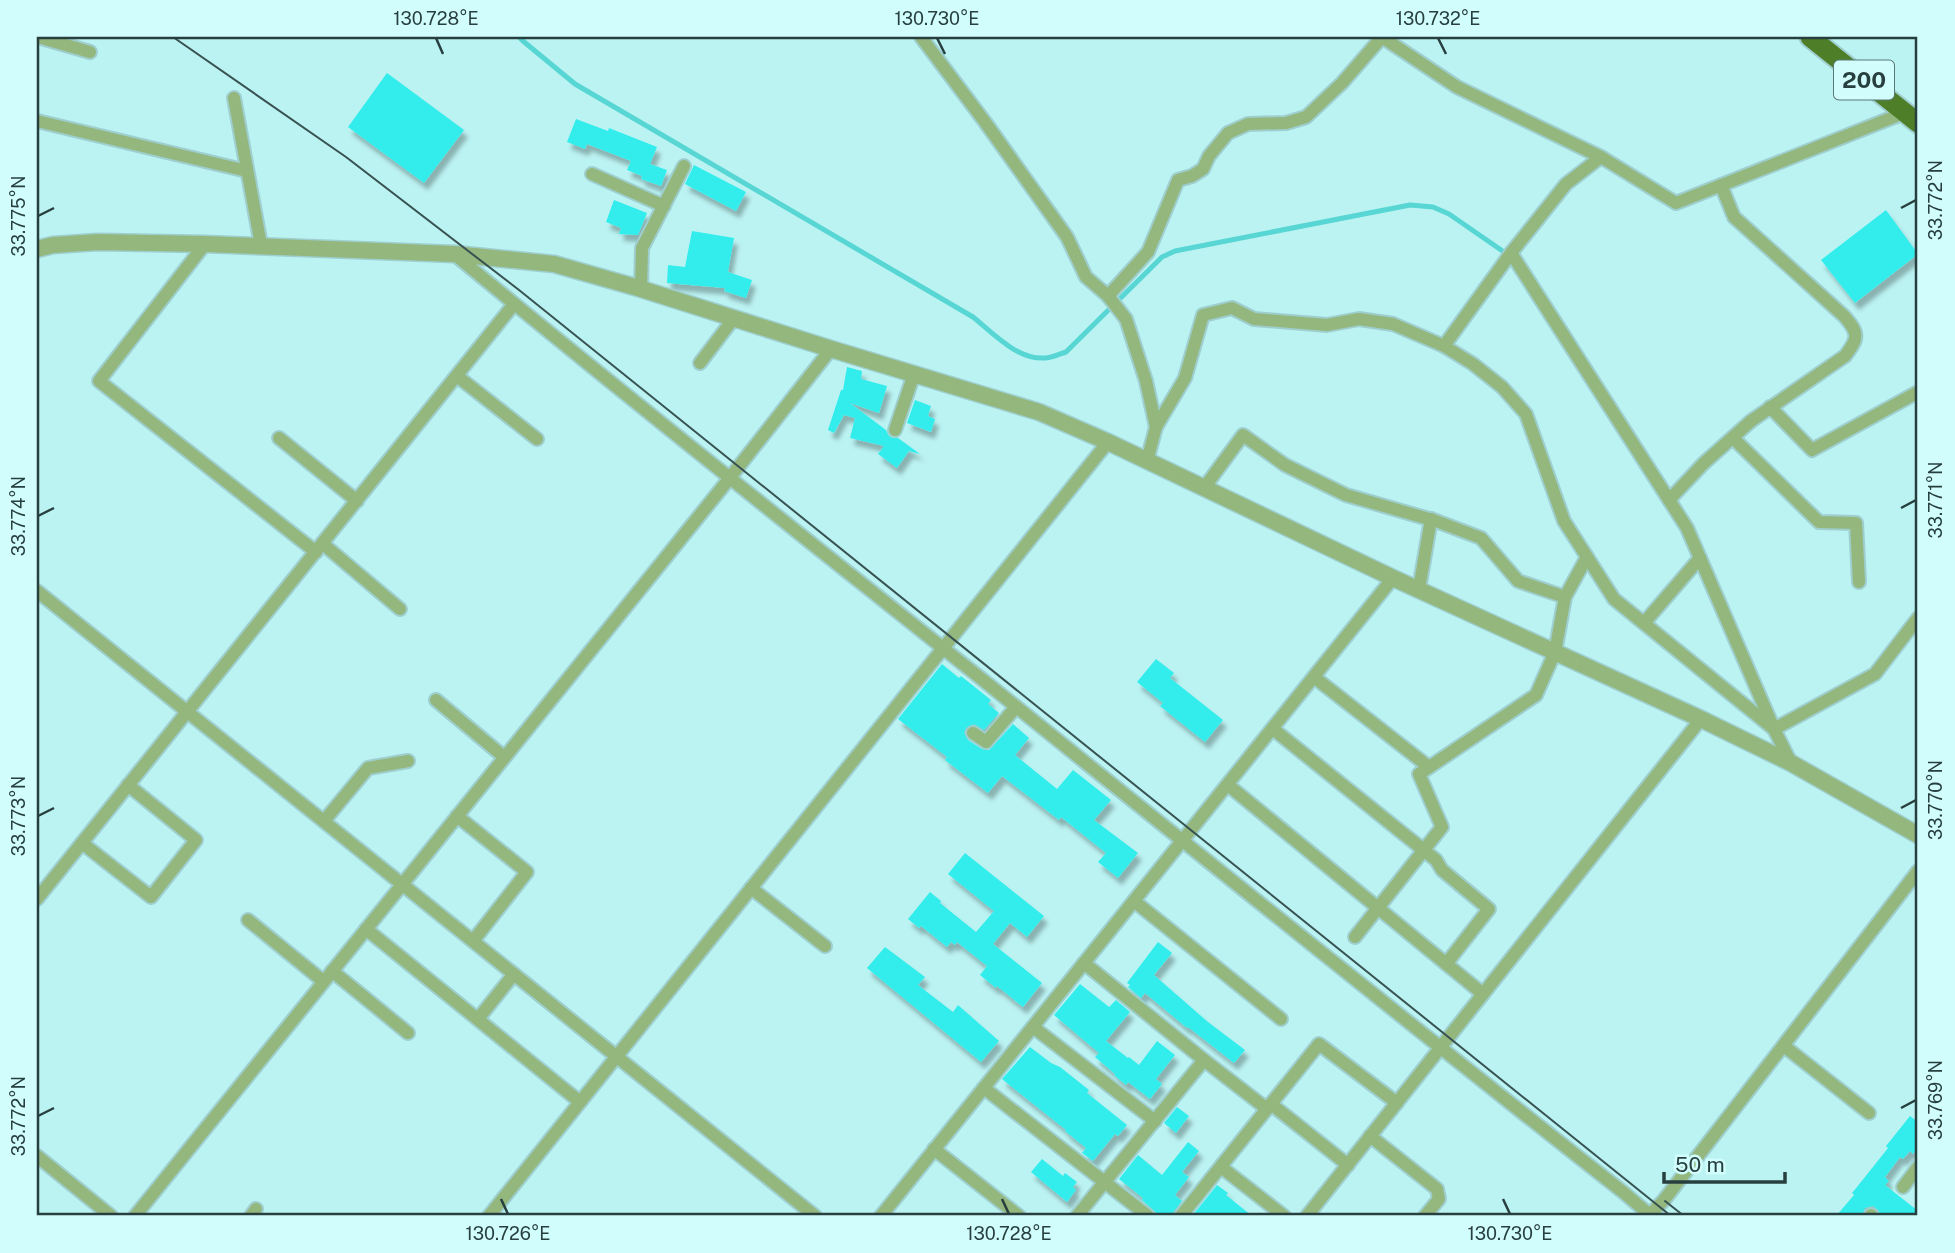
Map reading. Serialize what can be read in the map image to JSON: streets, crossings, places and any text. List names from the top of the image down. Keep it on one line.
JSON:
{"streets":{"highway":["200"]},"scale_bar":"50 m","coordinates":["130.728°E","130.730°E","130.732°E","33.772°N","33.775°N","33.771°N","33.774°N","33.770°N","33.773°N","33.769°N","130.726°E"]}
